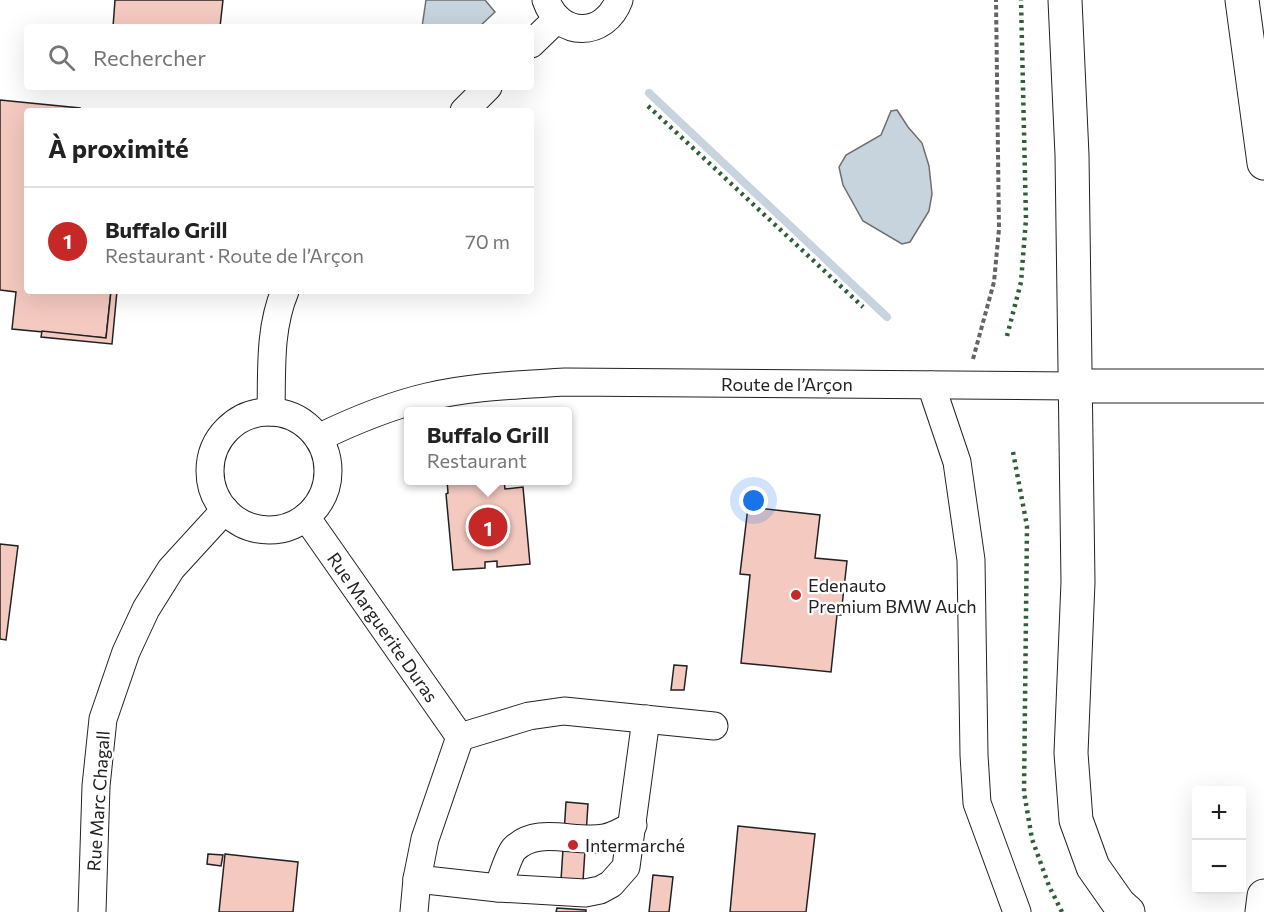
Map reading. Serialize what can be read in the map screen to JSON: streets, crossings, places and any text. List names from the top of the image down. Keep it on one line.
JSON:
{"streets":{"main road":["Route de l’Arçon"],"street":["Rue Marguerite Duras","Rue Marc Chagall"]},"crossings":[["Route de l’Arçon","Rue Marguerite Duras"],["Route de l’Arçon","Rue Marc Chagall"],["Rue Marguerite Duras","Rue Marc Chagall"]],"places":["Edenauto Premium BMW Auch","Intermarché"],"page":{"search":"Rechercher","heading":"À proximité","list":[{"mark":"1","name":"Buffalo Grill","note":"Restaurant · Route de l’Arçon","value":"70 m"}],"popup":["Buffalo Grill","Restaurant"],"pins":"1","map_buttons":["+","−"]}}
